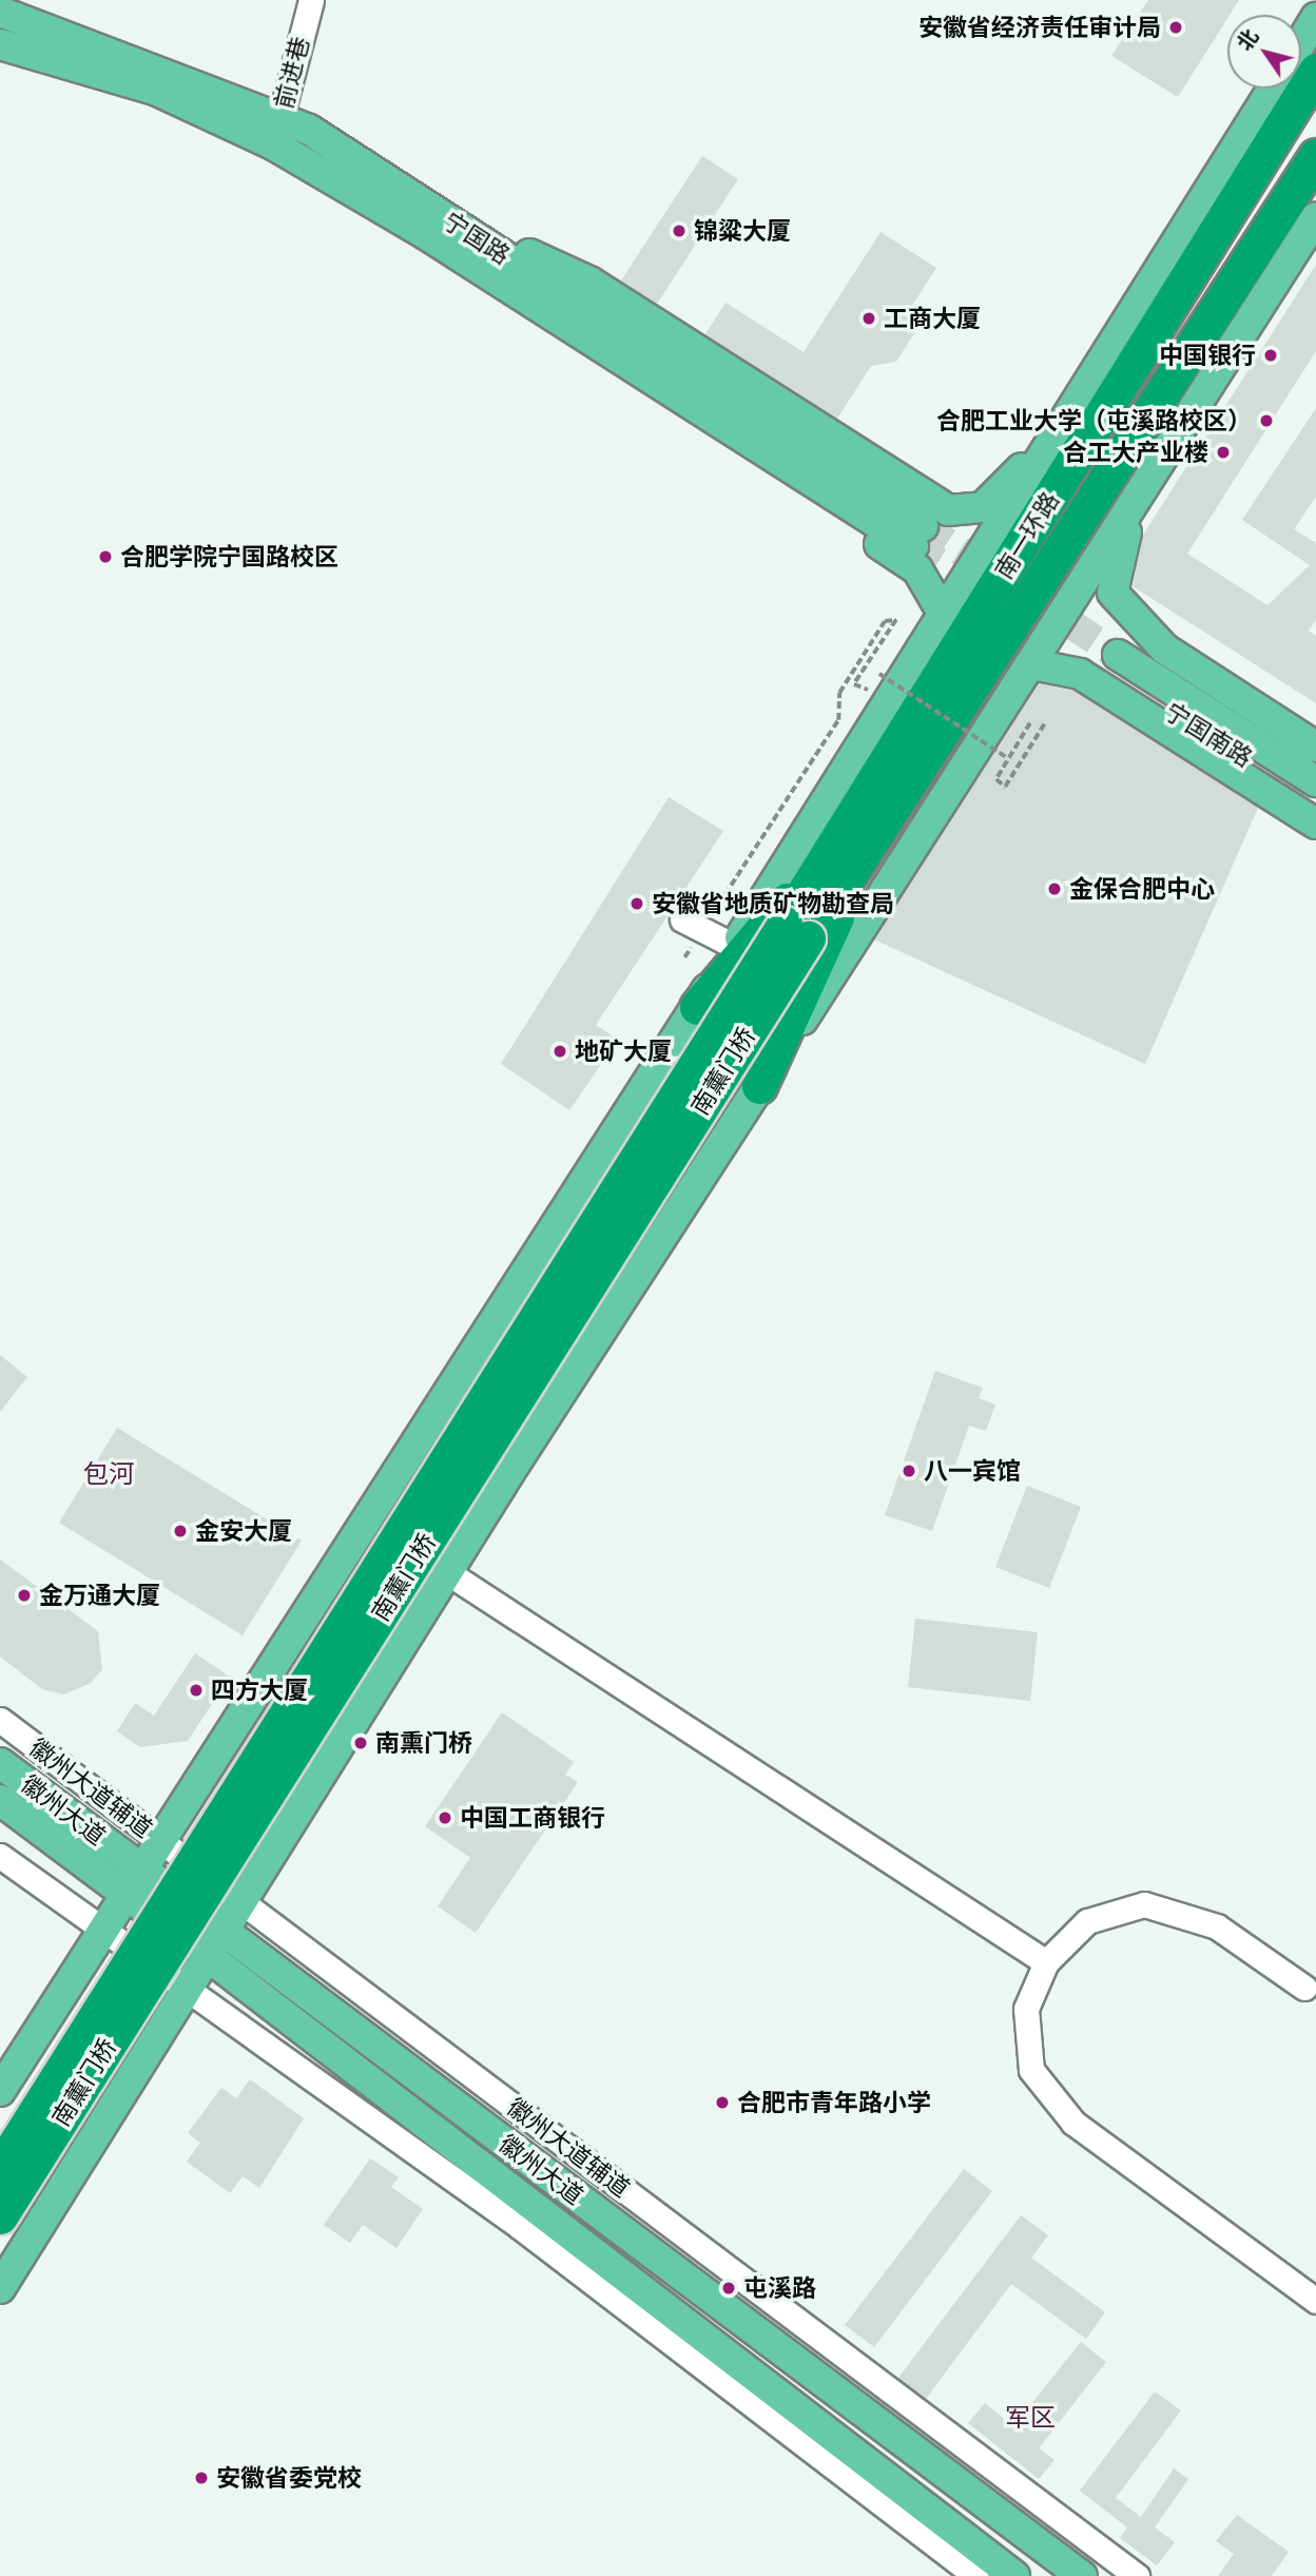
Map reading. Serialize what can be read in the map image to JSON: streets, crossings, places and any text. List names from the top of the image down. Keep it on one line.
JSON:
{"streets":{"highway":["南一环路","南薰门桥"],"main road":["宁国路","宁国南路","徽州大道"],"street":["前进巷","徽州大道辅道"]},"crossings":[["前进巷","宁国路"],["南一环路","南薰门桥"]],"districts":["包河","军区"],"places":["安徽省经济责任审计局","锦粱大厦","工商大厦","中国银行","合肥工业大学（屯溪路校区）","合工大产业楼","合肥学院宁国路校区","金保合肥中心","安徽省地质矿物勘查局","地矿大厦","八一宾馆","金安大厦","金万通大厦","四方大厦","南熏门桥","中国工商银行","合肥市青年路小学","屯溪路","安徽省委党校"],"north":"top left"}
